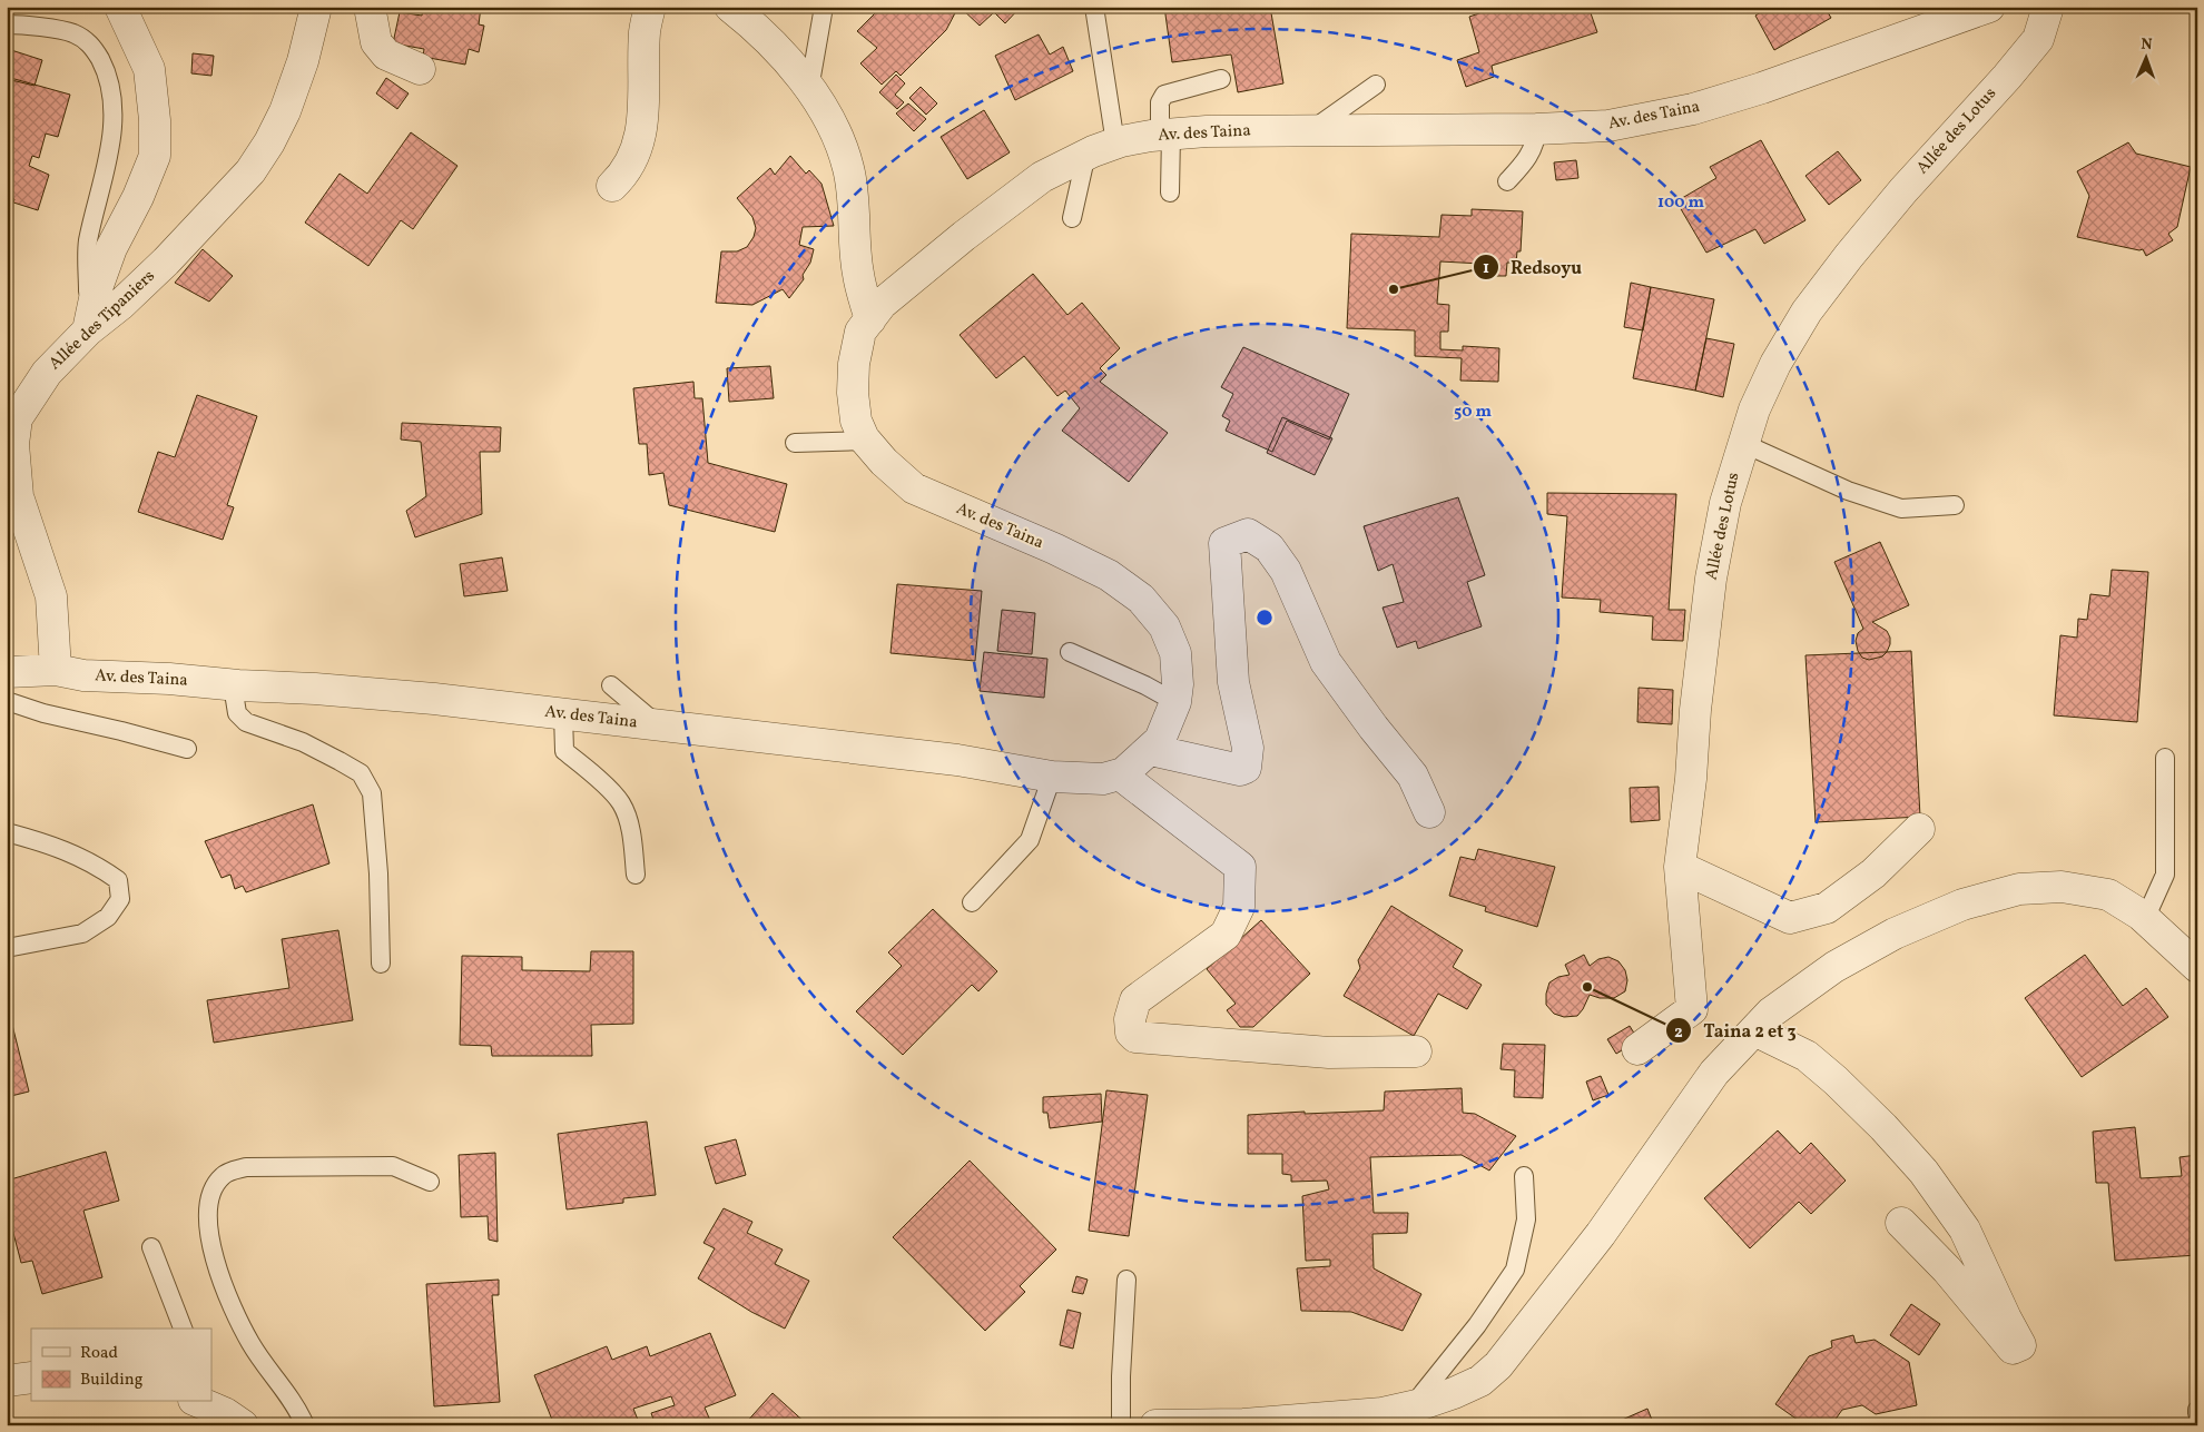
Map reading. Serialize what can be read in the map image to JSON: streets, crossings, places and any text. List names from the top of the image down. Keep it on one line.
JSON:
{"streets":{"street":["Av. des Taina","Allée des Lotus","Allée des Tipaniers"]},"crossings":[["Av. des Taina","Allée des Tipaniers"]],"places":["Redsoyu","Taina 2 et 3"],"legend":["Road","Building"],"north":"top","rings":["100 m","50 m"]}
